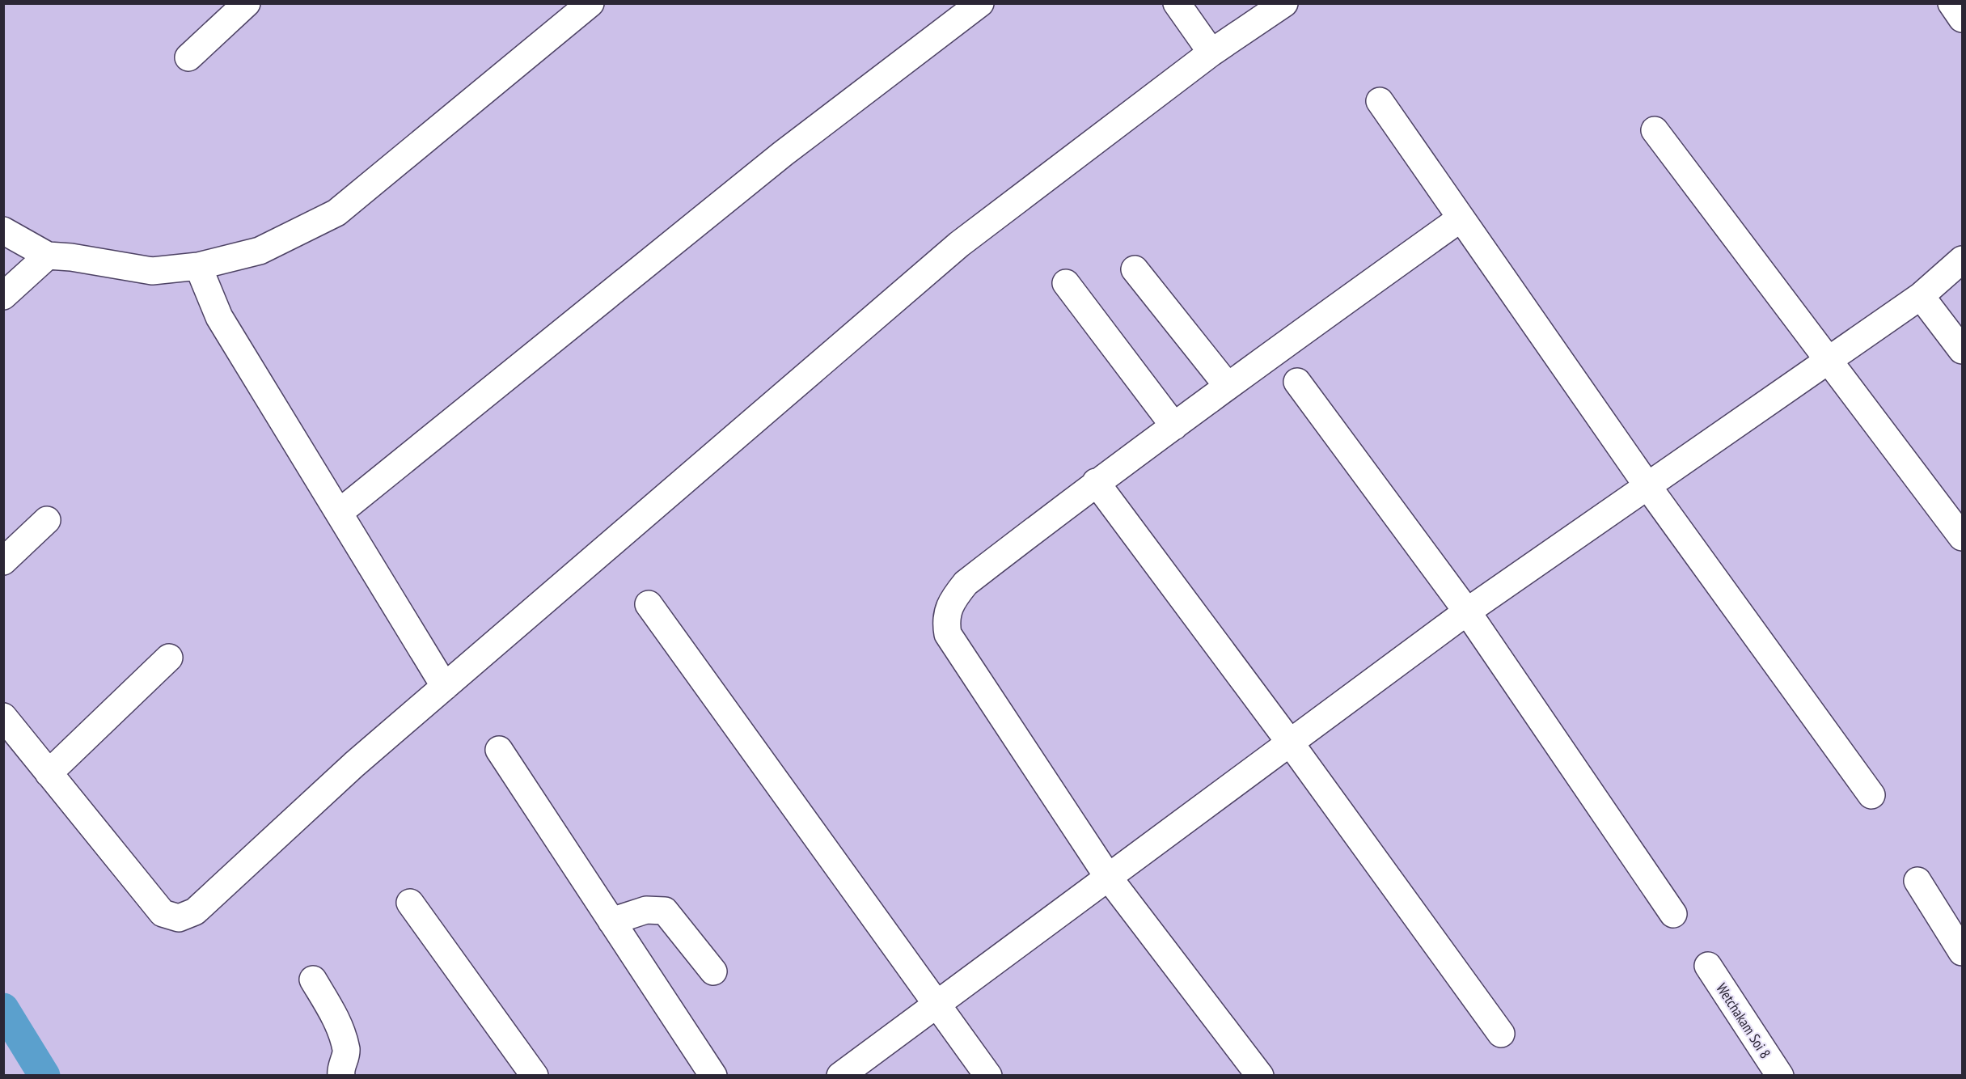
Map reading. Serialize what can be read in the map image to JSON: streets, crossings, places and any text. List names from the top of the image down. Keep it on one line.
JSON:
{"streets":{"street":["Wetchakam Soi 8"]}}
